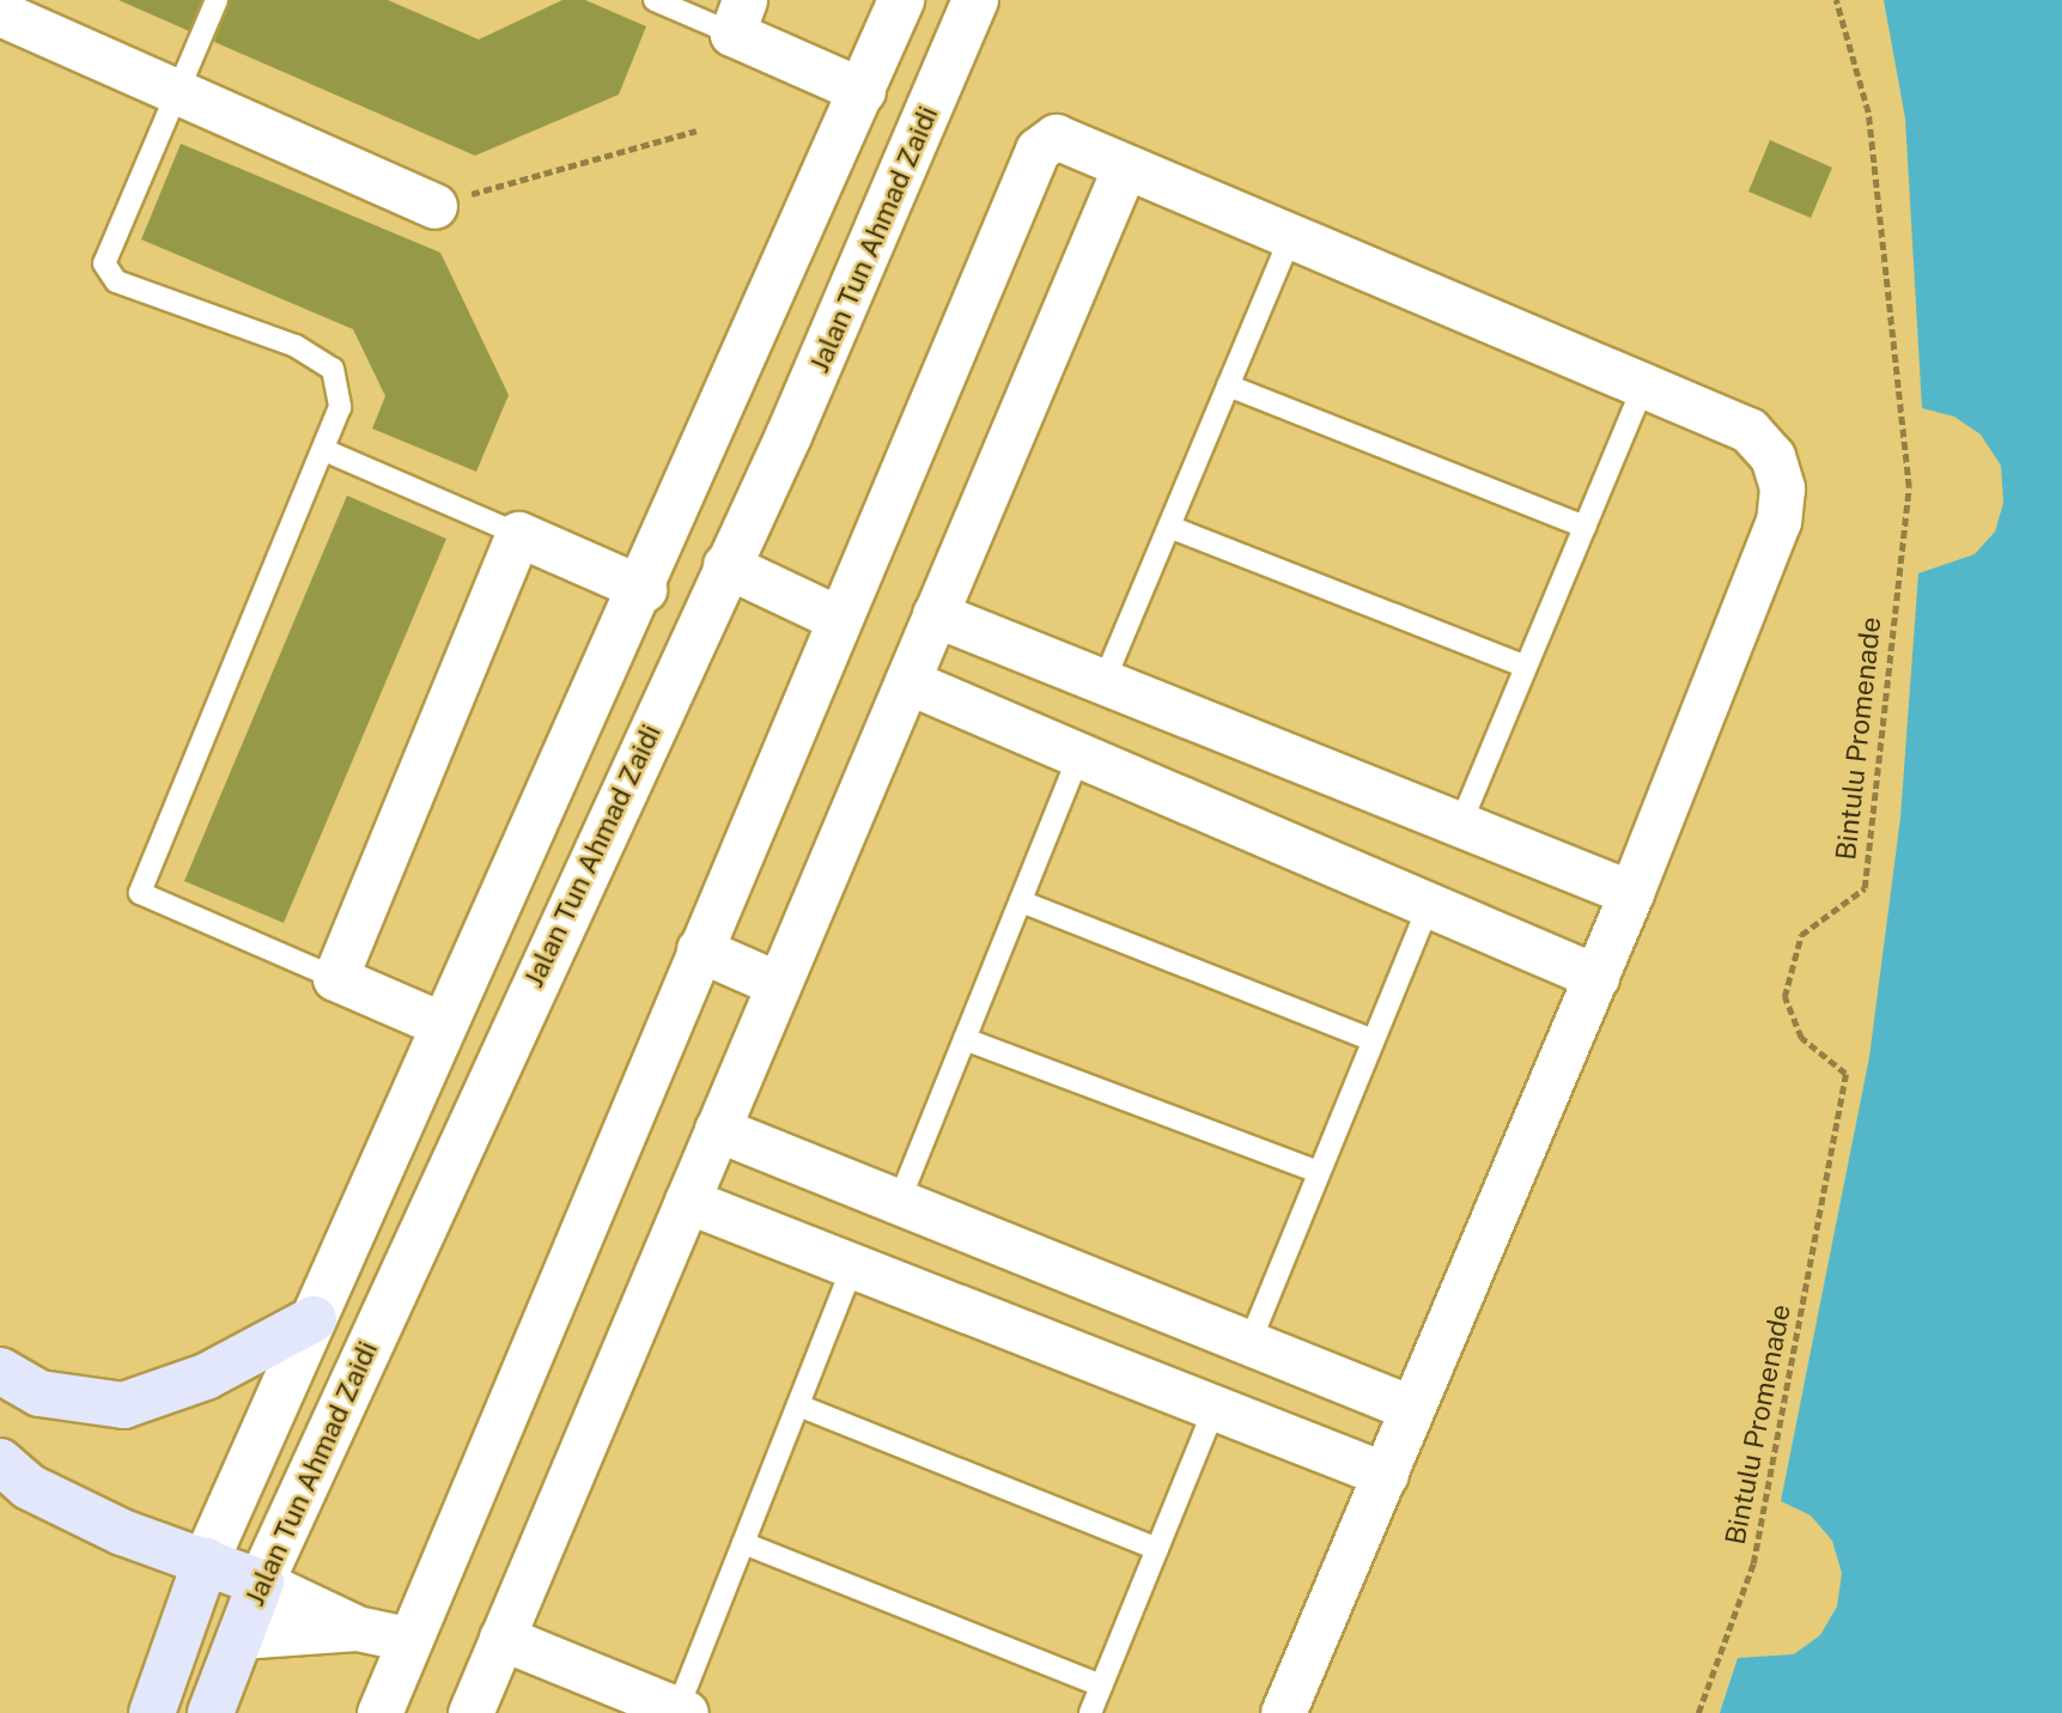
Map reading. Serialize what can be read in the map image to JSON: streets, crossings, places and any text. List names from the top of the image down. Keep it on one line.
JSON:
{"streets":{"main road":["Jalan Tun Ahmad Zaidi"],"path":["Bintulu Promenade"]}}
